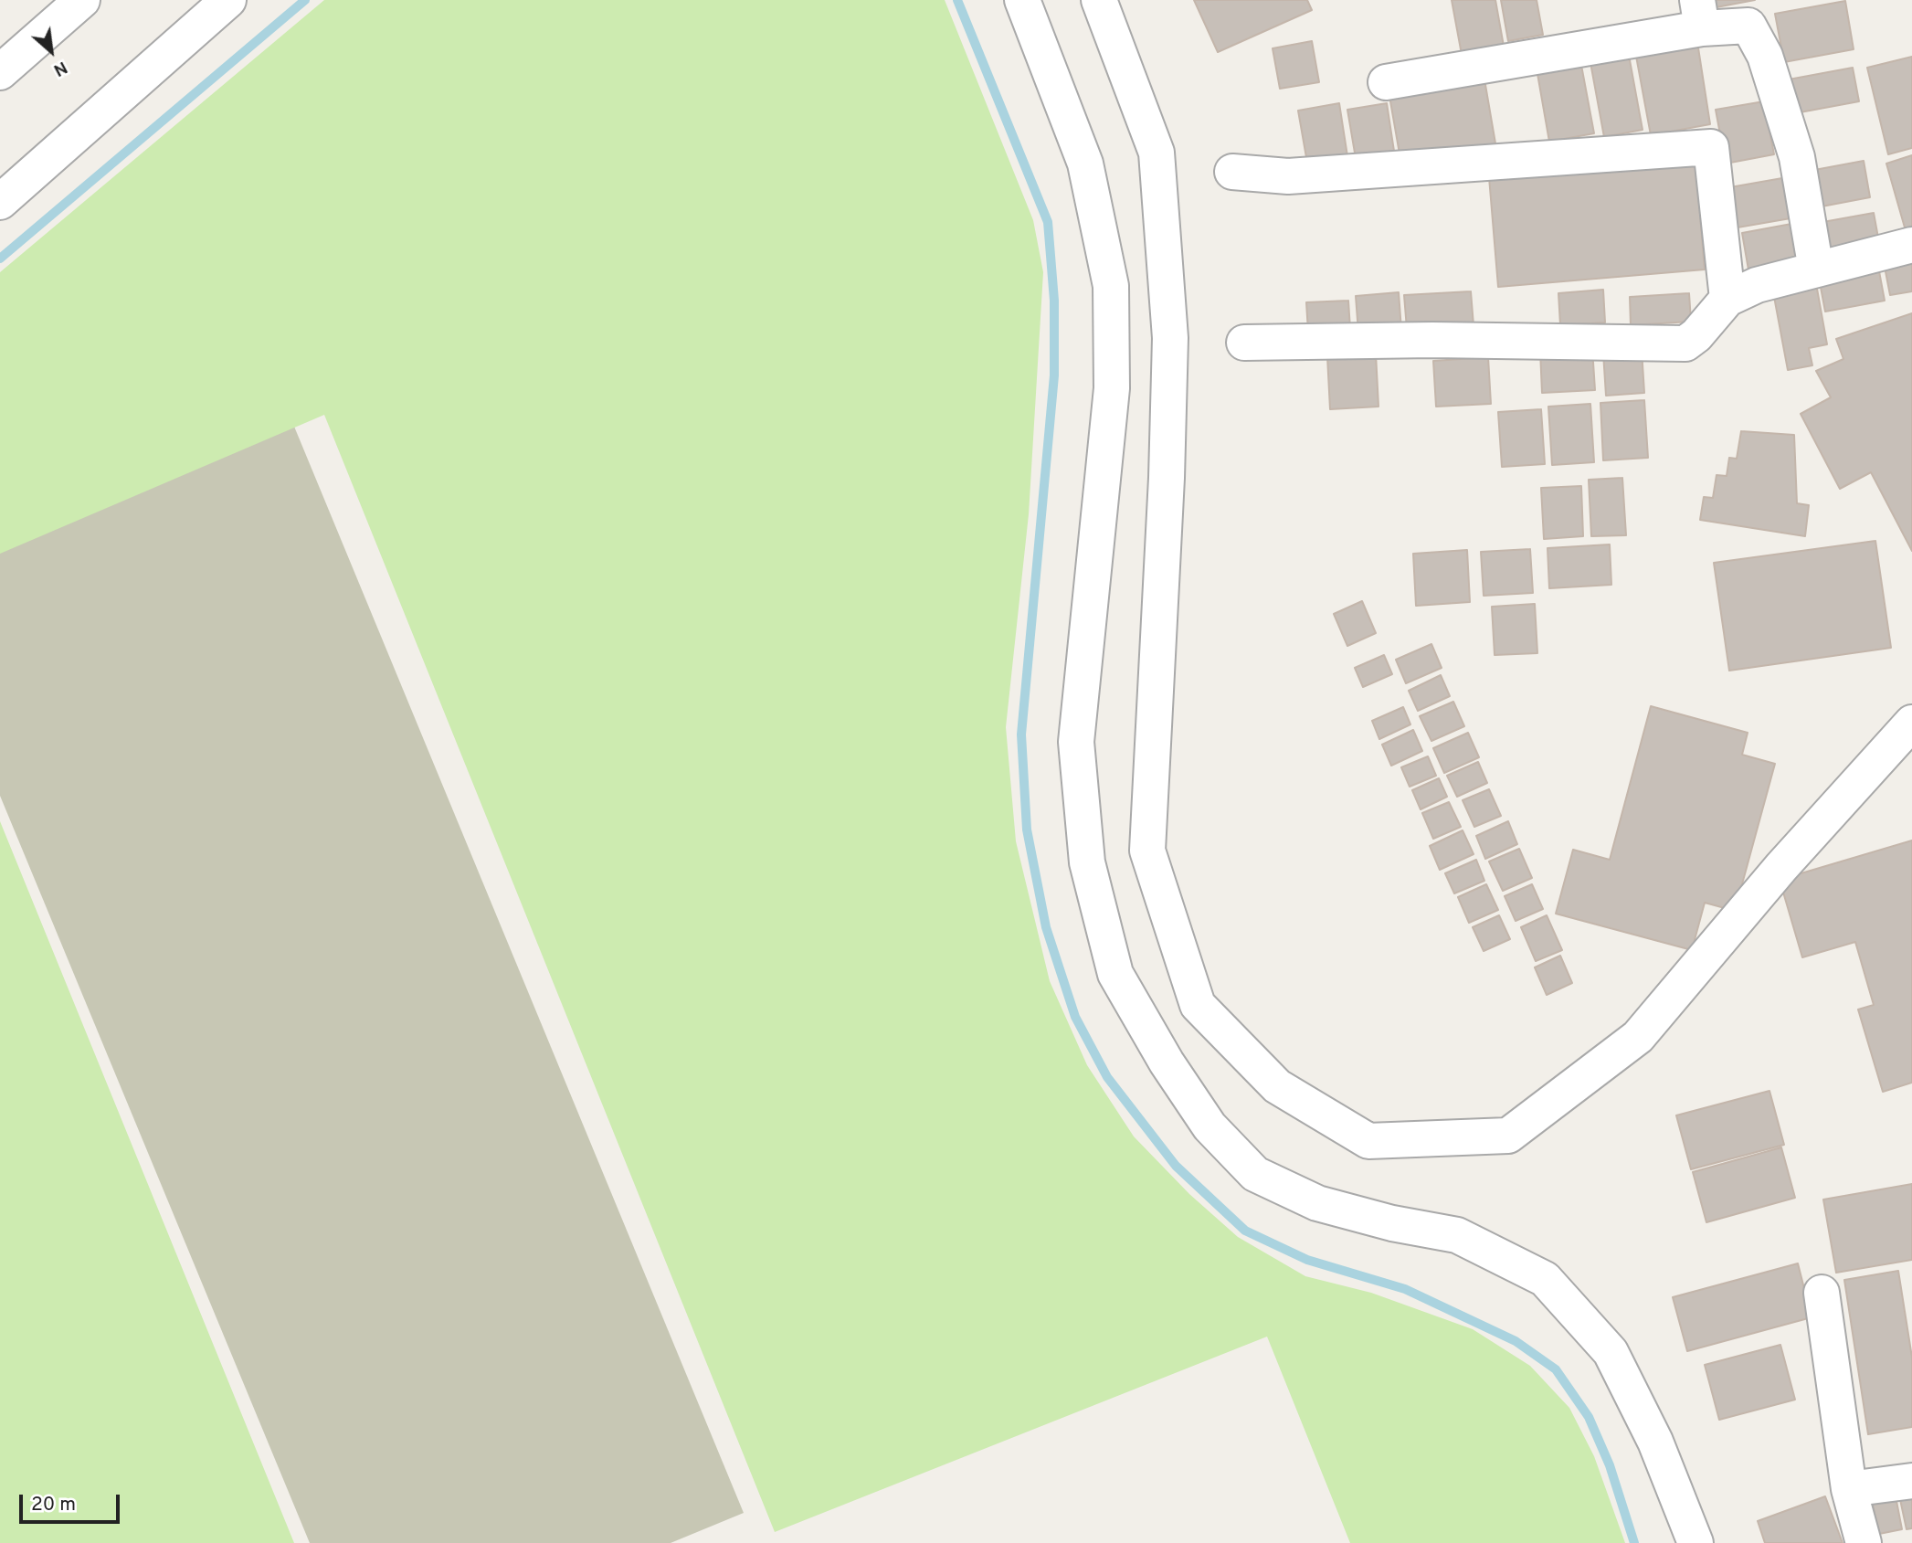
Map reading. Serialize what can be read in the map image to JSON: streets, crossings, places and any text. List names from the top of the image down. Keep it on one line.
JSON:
{"scale_bar":"20 m","north":"bottom right"}
